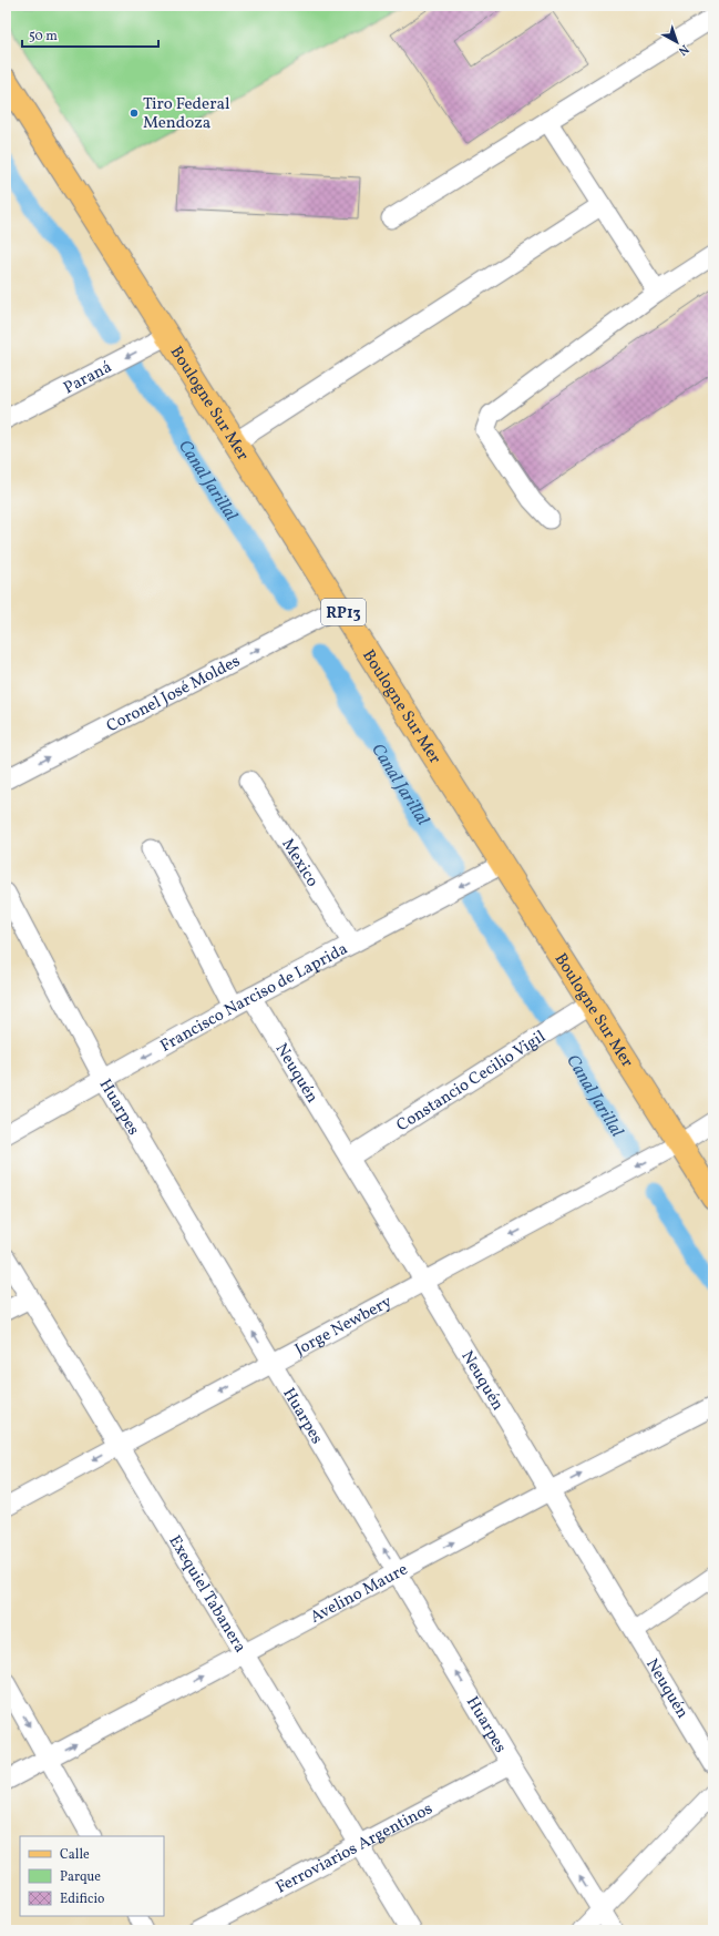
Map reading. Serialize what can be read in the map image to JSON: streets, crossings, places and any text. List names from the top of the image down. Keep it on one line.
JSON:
{"streets":{"main road":["Boulogne Sur Mer","RP13"],"street":["Paraná","Coronel José Moldes","Mexico","Francisco Narciso de Laprida","Neuquén","Constancio Cecilio Vigil","Huarpes","Jorge Newbery","Avelino Maure","Exequiel Tabanera","Ferroviarios Argentinos"]},"crossings":[["Paraná","Boulogne Sur Mer"],["Boulogne Sur Mer","Coronel José Moldes"],["Boulogne Sur Mer","Francisco Narciso de Laprida"],["Boulogne Sur Mer","Constancio Cecilio Vigil"],["Boulogne Sur Mer","Jorge Newbery"],["Mexico","Francisco Narciso de Laprida"],["Francisco Narciso de Laprida","Neuquén"],["Francisco Narciso de Laprida","Huarpes"],["Neuquén","Constancio Cecilio Vigil"],["Neuquén","Jorge Newbery"],["Neuquén","Avelino Maure"],["Huarpes","Jorge Newbery"],["Huarpes","Avelino Maure"],["Huarpes","Ferroviarios Argentinos"],["Jorge Newbery","Exequiel Tabanera"],["Avelino Maure","Exequiel Tabanera"],["Exequiel Tabanera","Ferroviarios Argentinos"]],"one_way":["Paraná","Coronel José Moldes","Francisco Narciso de Laprida","Huarpes","Jorge Newbery","Avelino Maure"],"water":["Canal Jarillal"],"places":["Tiro Federal Mendoza"],"legend":["Calle","Parque","Edificio"],"scale_bar":"50 m","north":"bottom right"}
